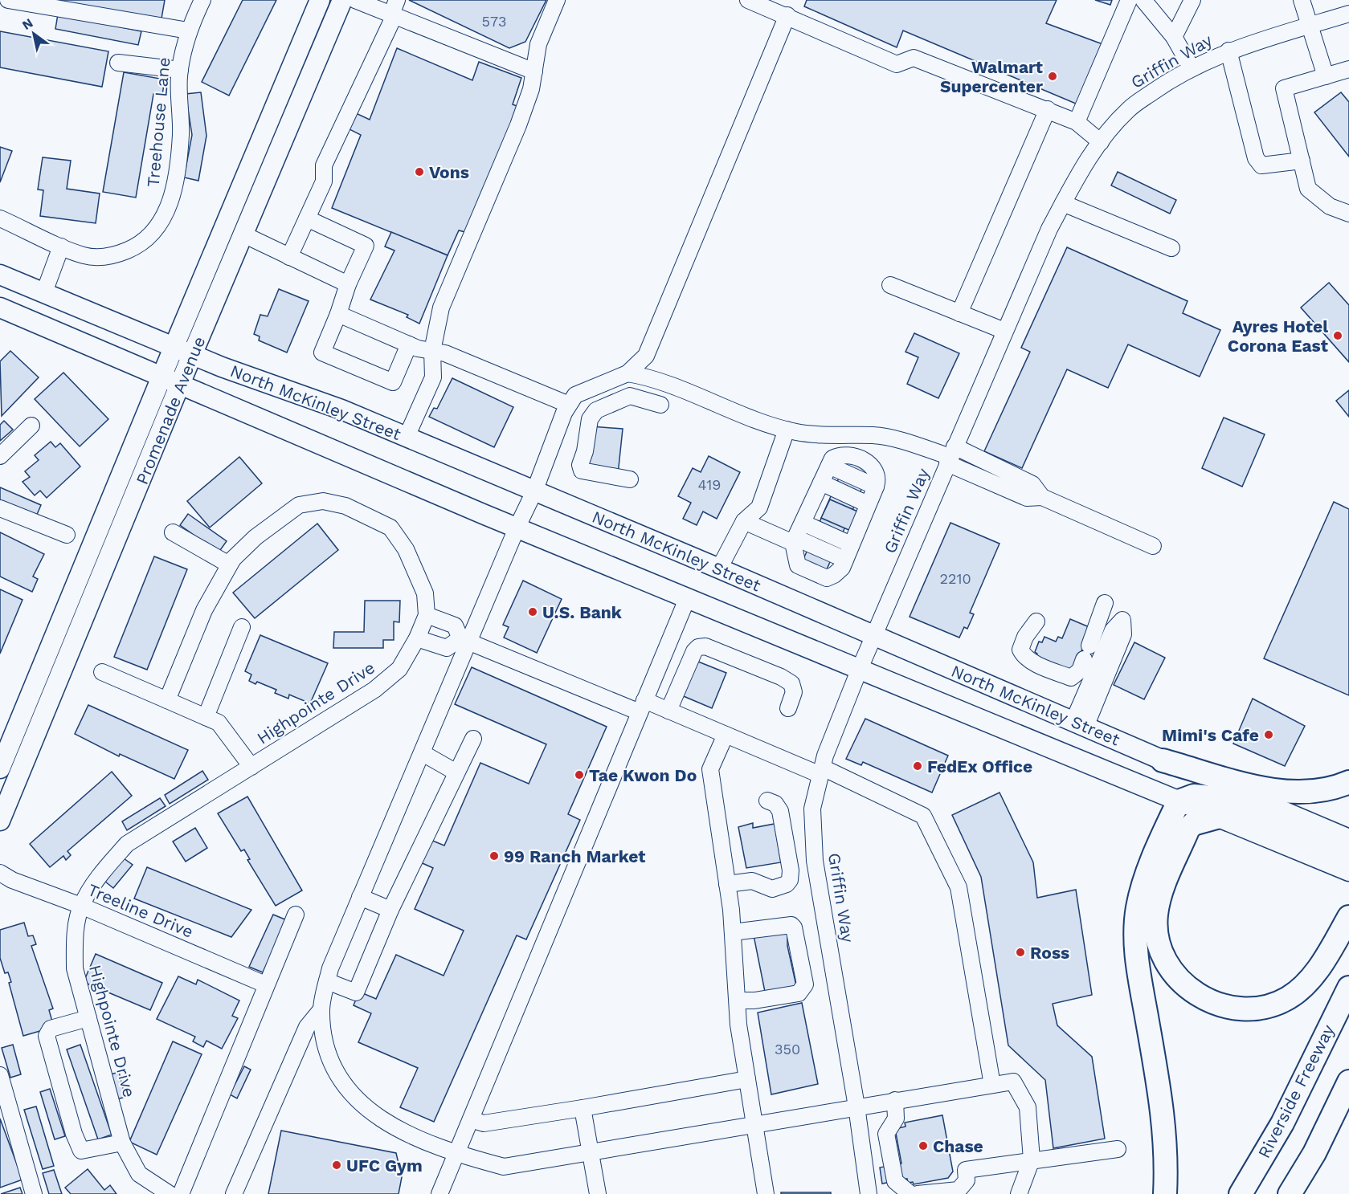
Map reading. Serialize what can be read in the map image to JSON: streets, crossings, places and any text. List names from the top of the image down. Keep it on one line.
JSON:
{"streets":{"highway":["Riverside Freeway"],"main road":["North McKinley Street","Promenade Avenue"],"street":["Griffin Way","Treehouse Lane","Highpointe Drive","Treeline Drive"]},"crossings":[["Griffin Way","North McKinley Street"],["North McKinley Street","Promenade Avenue"],["Highpointe Drive","Treeline Drive"]],"places":["Walmart Supercenter","Vons","Ayres Hotel Corona East","U.S. Bank","Mimi's Cafe","FedEx Office","Tae Kwon Do","99 Ranch Market","Ross","Chase","UFC Gym"],"house_numbers":["573","419","2210","350"],"north":"top left"}
